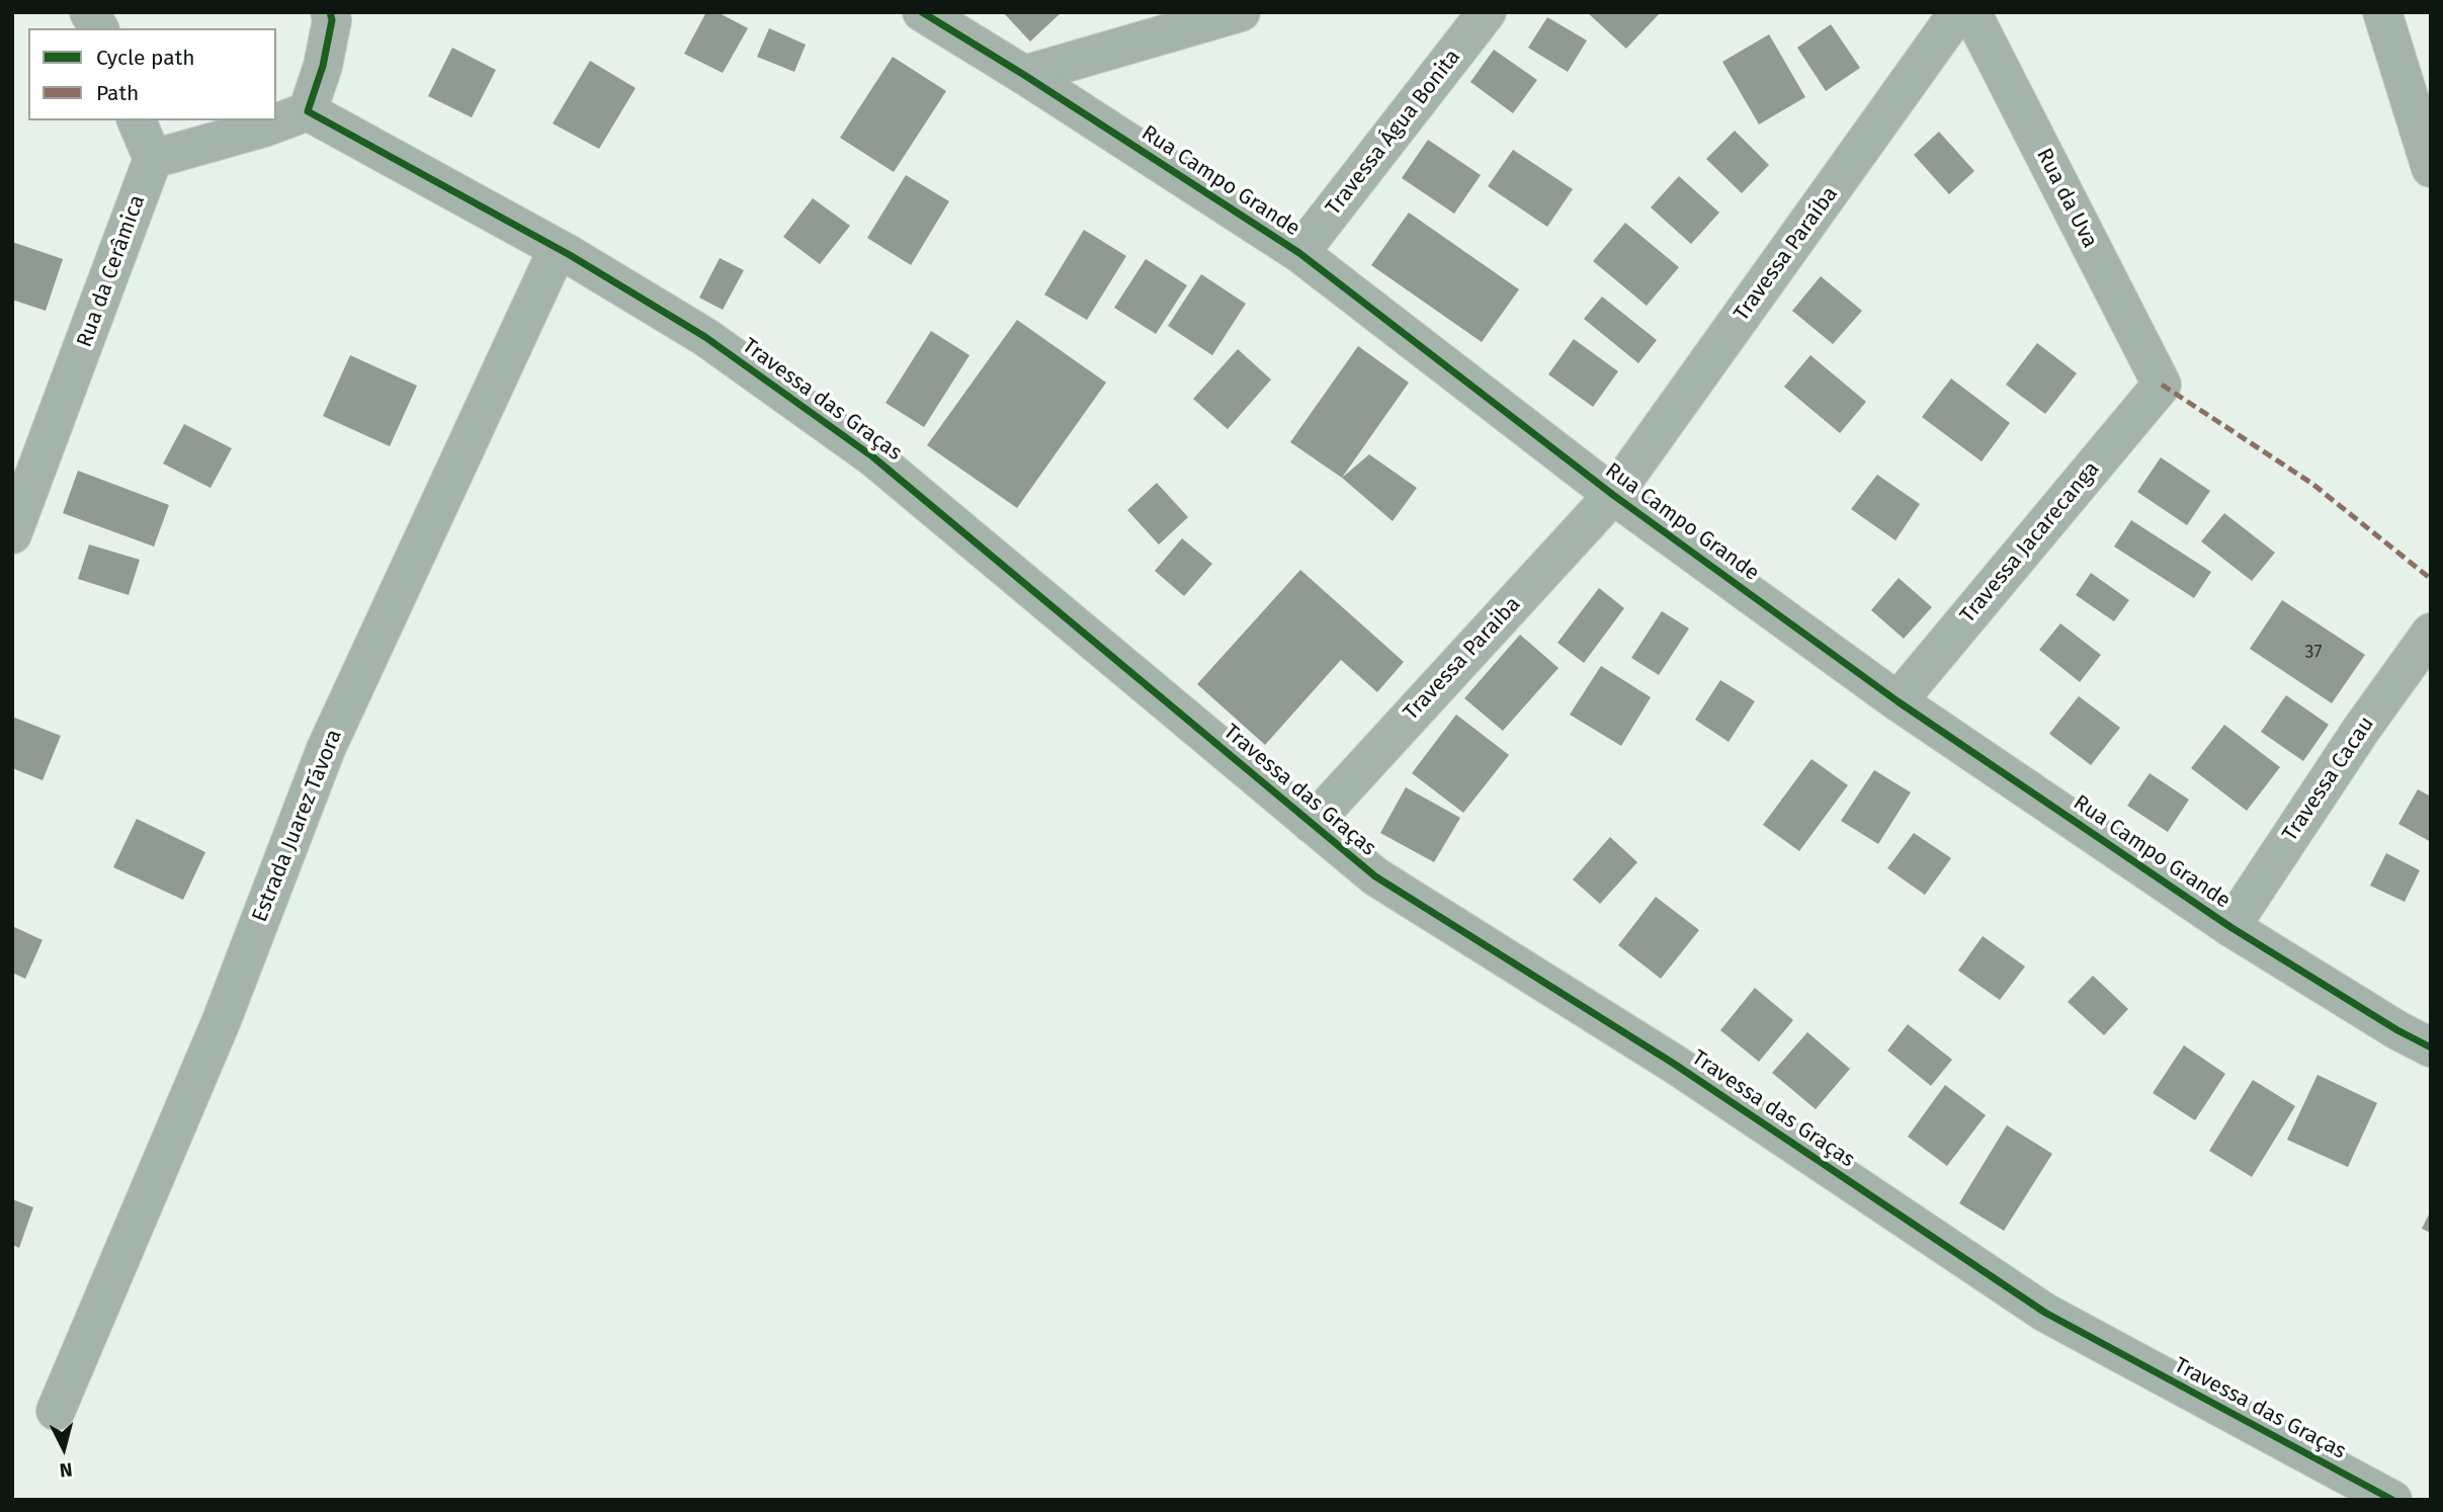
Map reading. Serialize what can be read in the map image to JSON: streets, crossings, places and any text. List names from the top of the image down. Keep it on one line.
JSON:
{"streets":{"street":["Travessa Água Bonita","Rua Campo Grande","Rua da Uva","Travessa Paraíba","Rua da Cerâmica","Travessa das Graças","Travessa Jacarecanga","Travessa Paraiba","Travessa Cacau","Estrada Juarez Távora"]},"crossings":[["Travessa Água Bonita","Rua Campo Grande"],["Rua Campo Grande","Travessa Paraíba"],["Rua Campo Grande","Travessa Jacarecanga"],["Rua Campo Grande","Travessa Paraiba"],["Rua Campo Grande","Travessa Cacau"],["Rua da Uva","Travessa Jacarecanga"],["Travessa Paraíba","Travessa Paraiba"],["Travessa das Graças","Travessa Paraiba"],["Travessa das Graças","Estrada Juarez Távora"]],"house_numbers":["37"],"legend":["Cycle path","Path"],"north":"bottom"}
